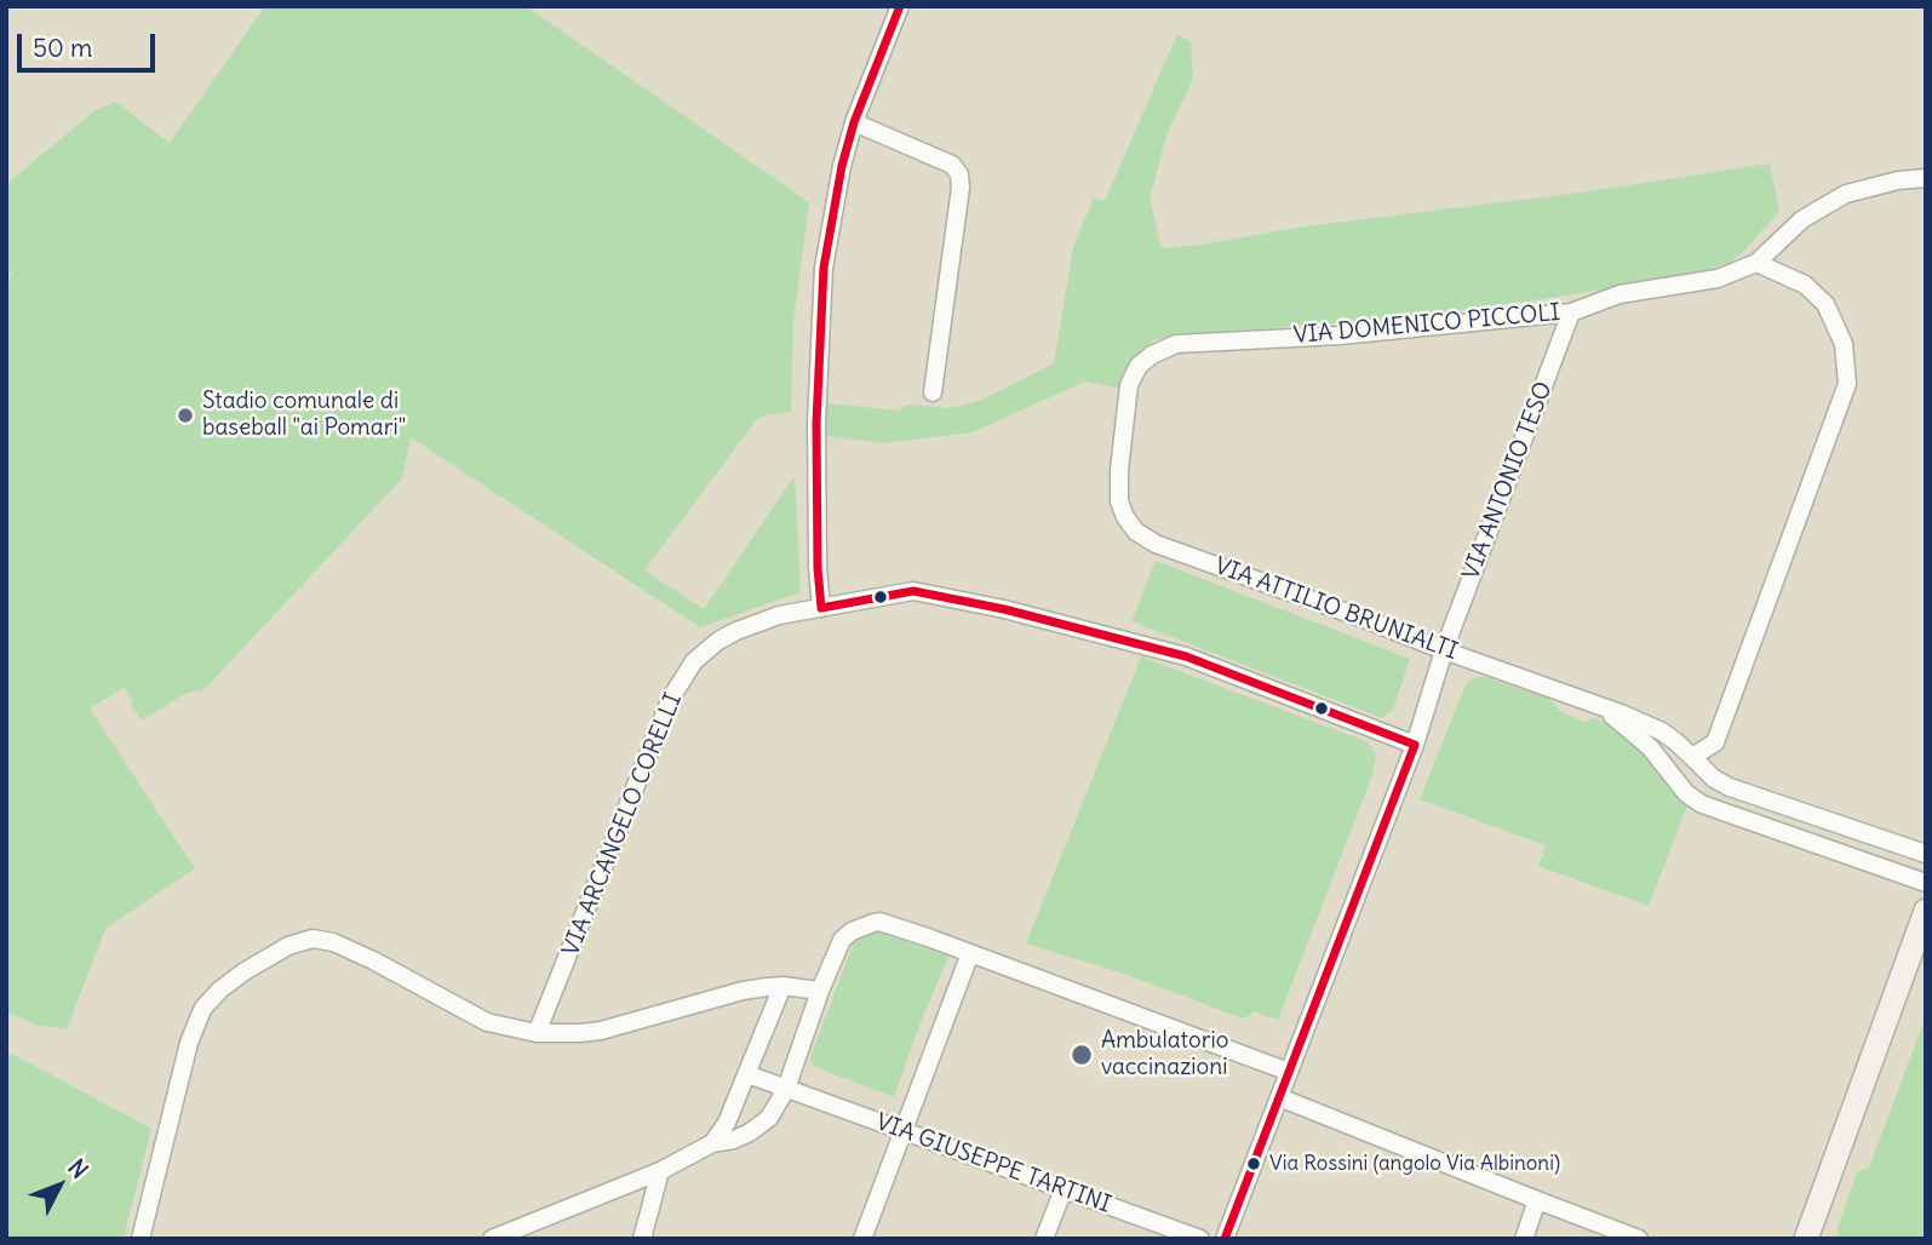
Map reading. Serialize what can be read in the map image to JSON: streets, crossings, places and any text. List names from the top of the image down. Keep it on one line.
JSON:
{"streets":{"street":["VIA DOMENICO PICCOLI","VIA ANTONIO TESO","VIA ATTILIO BRUNIALTI","VIA ARCANGELO CORELLI","VIA GIUSEPPE TARTINI"]},"crossings":[["VIA DOMENICO PICCOLI","VIA ANTONIO TESO"],["VIA DOMENICO PICCOLI","VIA ATTILIO BRUNIALTI"],["VIA ANTONIO TESO","VIA ATTILIO BRUNIALTI"],["VIA ANTONIO TESO","VIA ARCANGELO CORELLI"]],"places":["Stadio comunale di baseball \"ai Pomari\"","Ambulatorio vaccinazioni","Via Rossini (angolo Via Albinoni)"],"scale_bar":"50 m","north":"top right"}
